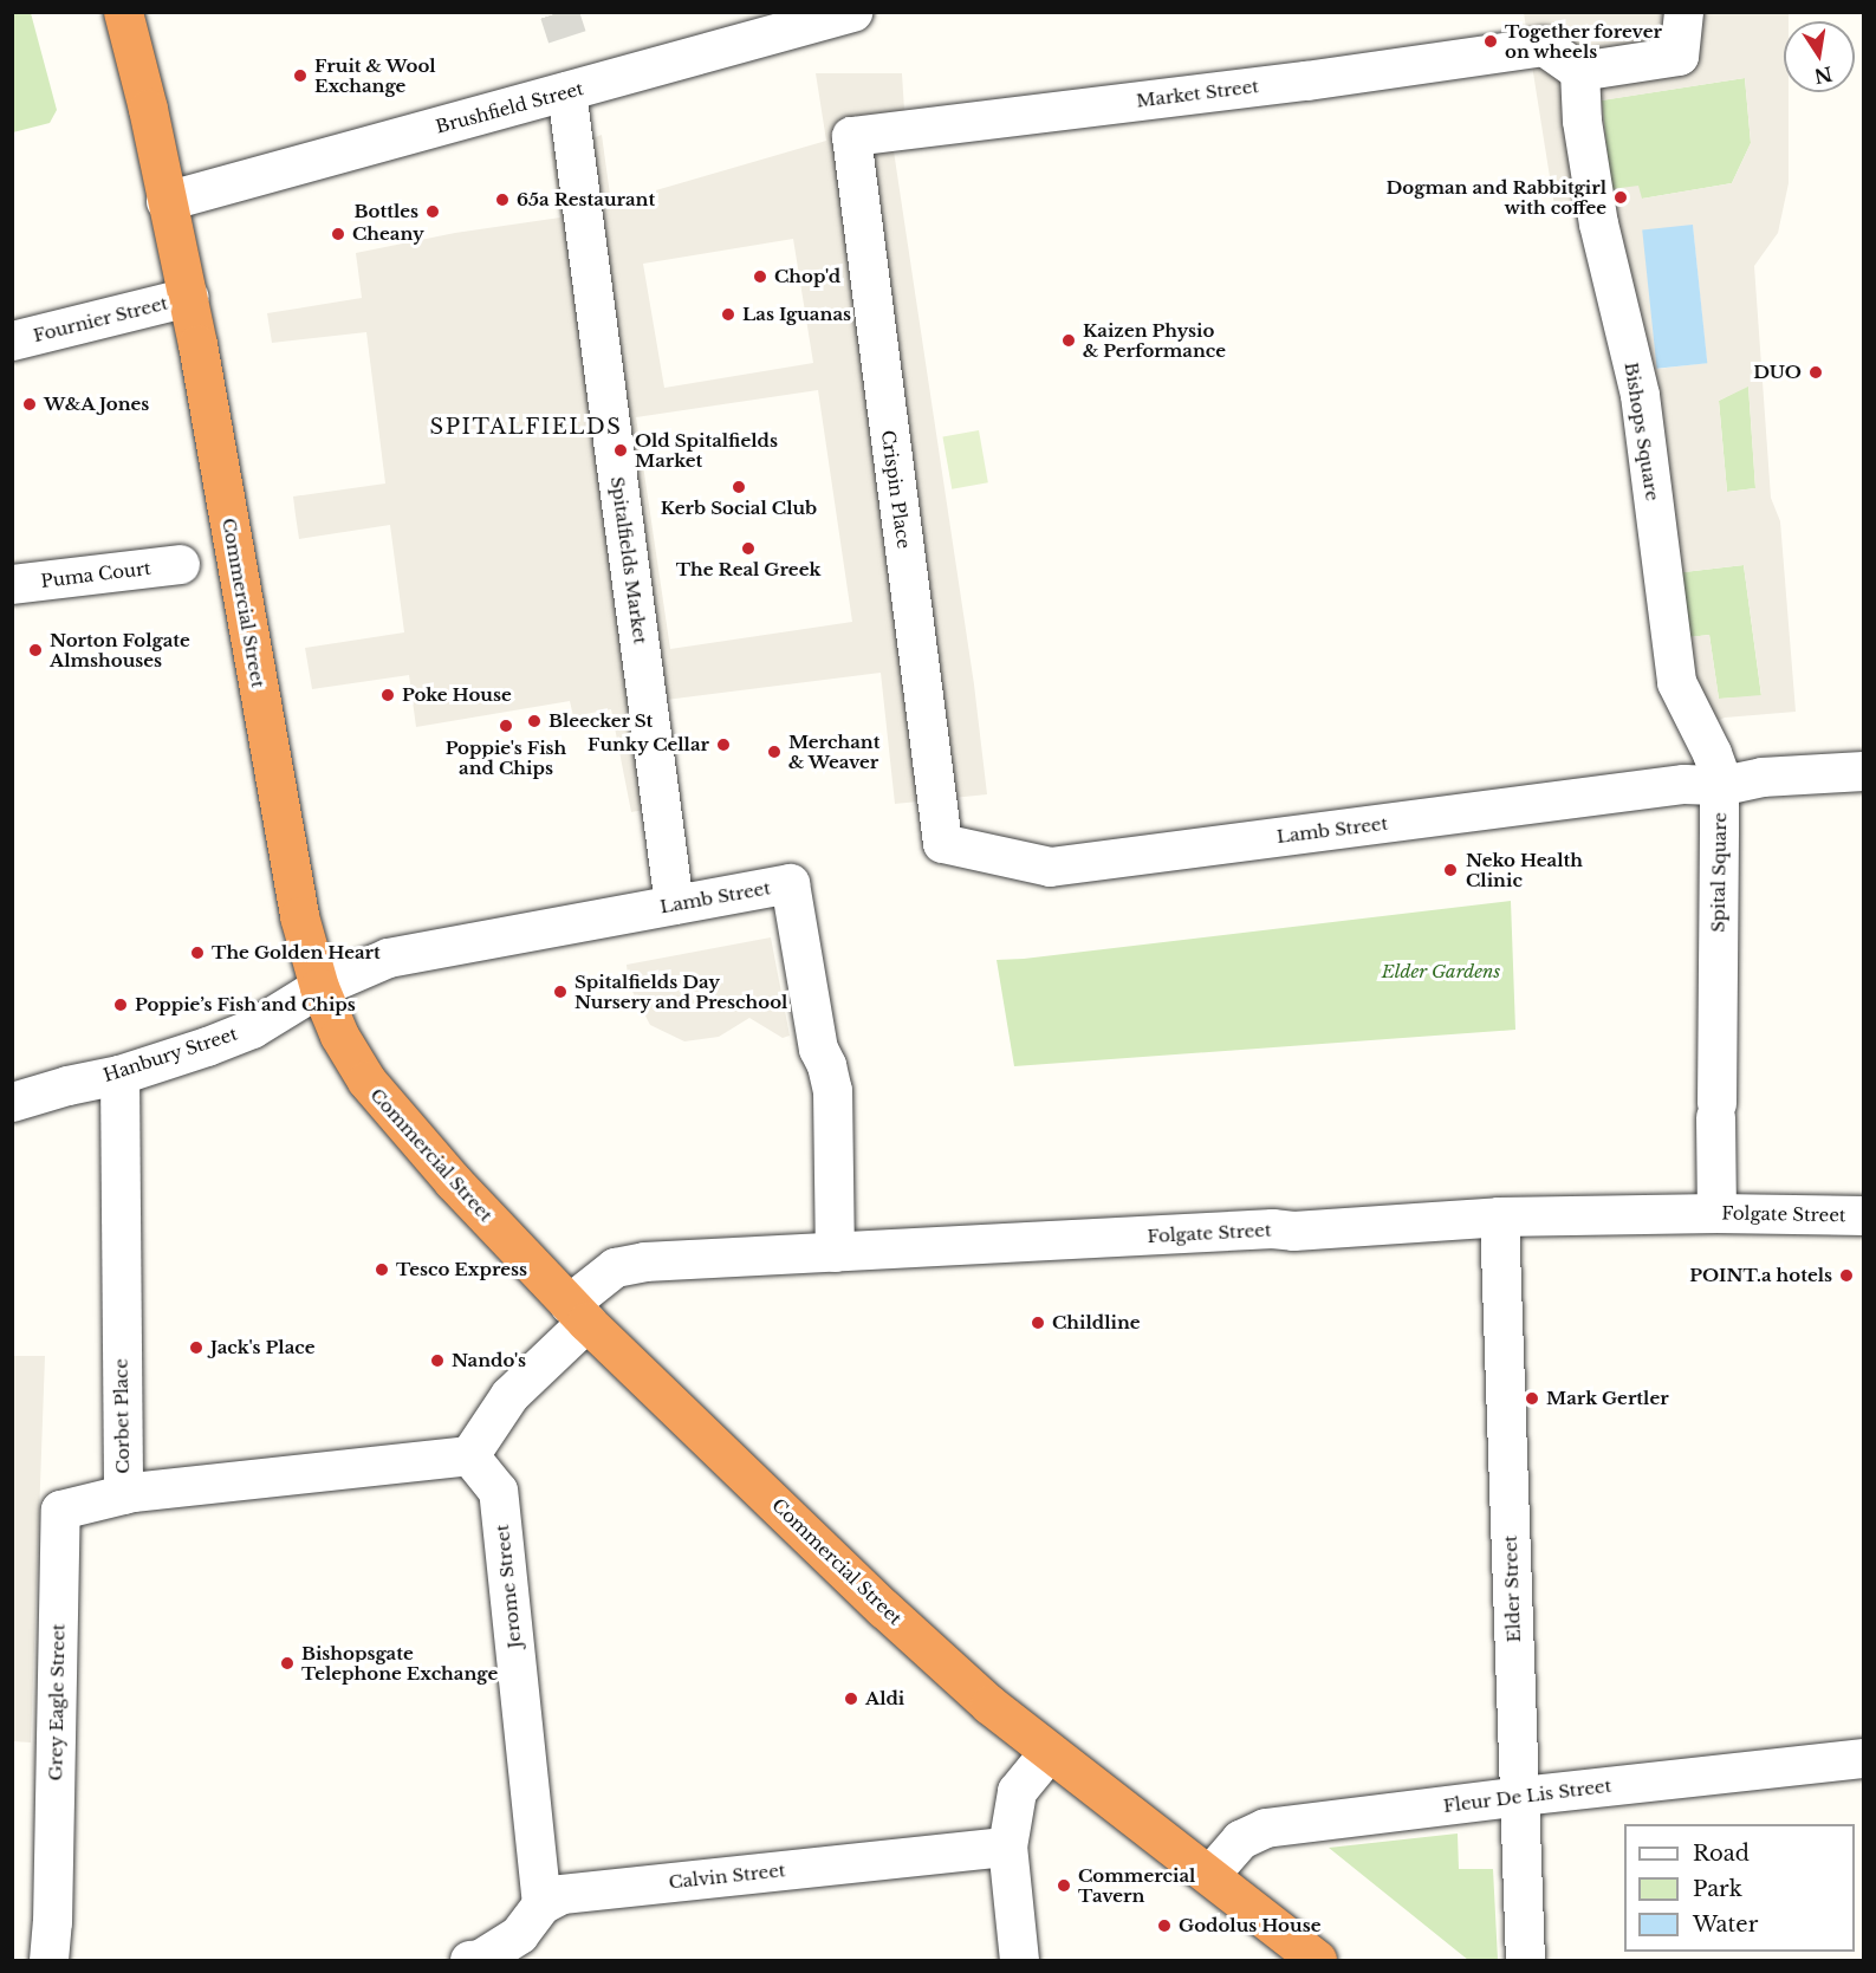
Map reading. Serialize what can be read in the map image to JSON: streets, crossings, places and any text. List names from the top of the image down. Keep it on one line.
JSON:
{"streets":{"highway":["Commercial Street"],"street":["Market Street","Brushfield Street","Fournier Street","Bishops Square","Crispin Place","Spitalfields Market","Puma Court","Lamb Street","Spital Square","Hanbury Street","Folgate Street","Corbet Place","Jerome Street","Elder Street","Grey Eagle Street","Fleur De Lis Street","Calvin Street"]},"crossings":[["Market Street","Bishops Square"],["Market Street","Crispin Place"],["Brushfield Street","Spitalfields Market"],["Brushfield Street","Commercial Street"],["Fournier Street","Commercial Street"],["Bishops Square","Lamb Street"],["Bishops Square","Spital Square"],["Crispin Place","Lamb Street"],["Spitalfields Market","Lamb Street"],["Commercial Street","Lamb Street"],["Commercial Street","Hanbury Street"],["Commercial Street","Folgate Street"],["Commercial Street","Fleur De Lis Street"],["Lamb Street","Spital Square"],["Lamb Street","Hanbury Street"],["Lamb Street","Folgate Street"],["Spital Square","Folgate Street"],["Hanbury Street","Corbet Place"],["Folgate Street","Elder Street"],["Corbet Place","Jerome Street"],["Corbet Place","Grey Eagle Street"],["Jerome Street","Calvin Street"],["Elder Street","Fleur De Lis Street"]],"districts":["SPITALFIELDS"],"parks":["Elder Gardens"],"places":["Together forever on wheels","Fruit & Wool Exchange","Dogman and Rabbitgirl with coffee","65a Restaurant","Bottles","Cheany","Chop'd","Las Iguanas","Kaizen Physio & Performance","DUO","W&A Jones","Old Spitalfields Market","Kerb Social Club","The Real Greek","Norton Folgate Almshouses","Poke House","Bleecker St","Poppie's Fish and Chips","Funky Cellar","Merchant & Weaver","Neko Health Clinic","The Golden Heart","Spitalfields Day Nursery and Preschool","Poppie’s Fish and Chips","Tesco Express","POINT.a hotels","Childline","Jack's Place","Nando's","Mark Gertler","Bishopsgate Telephone Exchange","Aldi","Commercial Tavern","Godolus House"],"legend":["Road","Park","Water"],"north":"bottom"}
